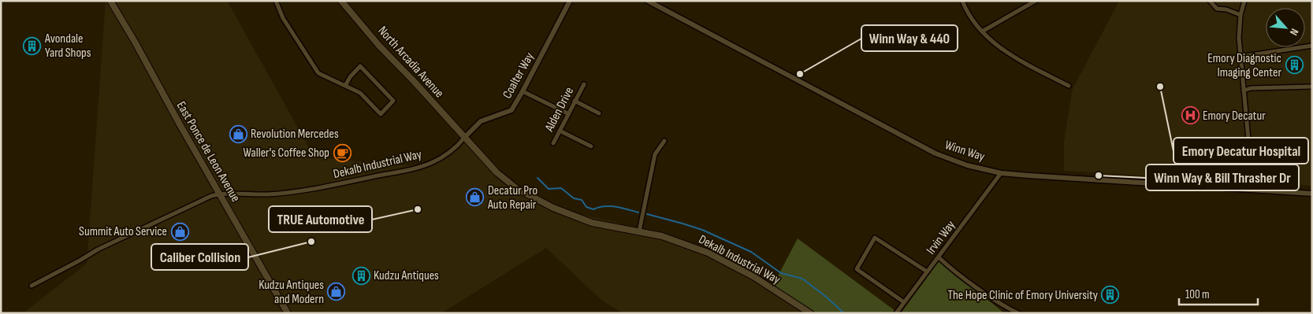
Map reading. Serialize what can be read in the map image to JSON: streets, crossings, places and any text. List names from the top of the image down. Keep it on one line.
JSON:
{"streets":{"main road":["North Arcadia Avenue","East Ponce de Leon Avenue","Dekalb Industrial Way"],"street":["Coalter Way","Alden Drive","Winn Way","Irvin Way"]},"crossings":[["North Arcadia Avenue","Coalter Way"],["North Arcadia Avenue","Dekalb Industrial Way"],["Coalter Way","Dekalb Industrial Way"],["Winn Way","Irvin Way"],["East Ponce de Leon Avenue","Dekalb Industrial Way"]],"places":{"building":["Avondale Yard Shops","Emory Diagnostic Imaging Center","Kudzu Antiques","The Hope Clinic of Emory University"],"other":["Winn Way & 440","Emory Decatur Hospital","Winn Way & Bill Thrasher Dr","TRUE Automotive","Caliber Collision"],"hospital":["Emory Decatur"],"shop":["Revolution Mercedes","Decatur Pro Auto Repair","Summit Auto Service","Kudzu Antiques and Modern"],"cafe":["Waller's Coffee Shop"]},"scale_bar":"100 m","north":"bottom right"}
